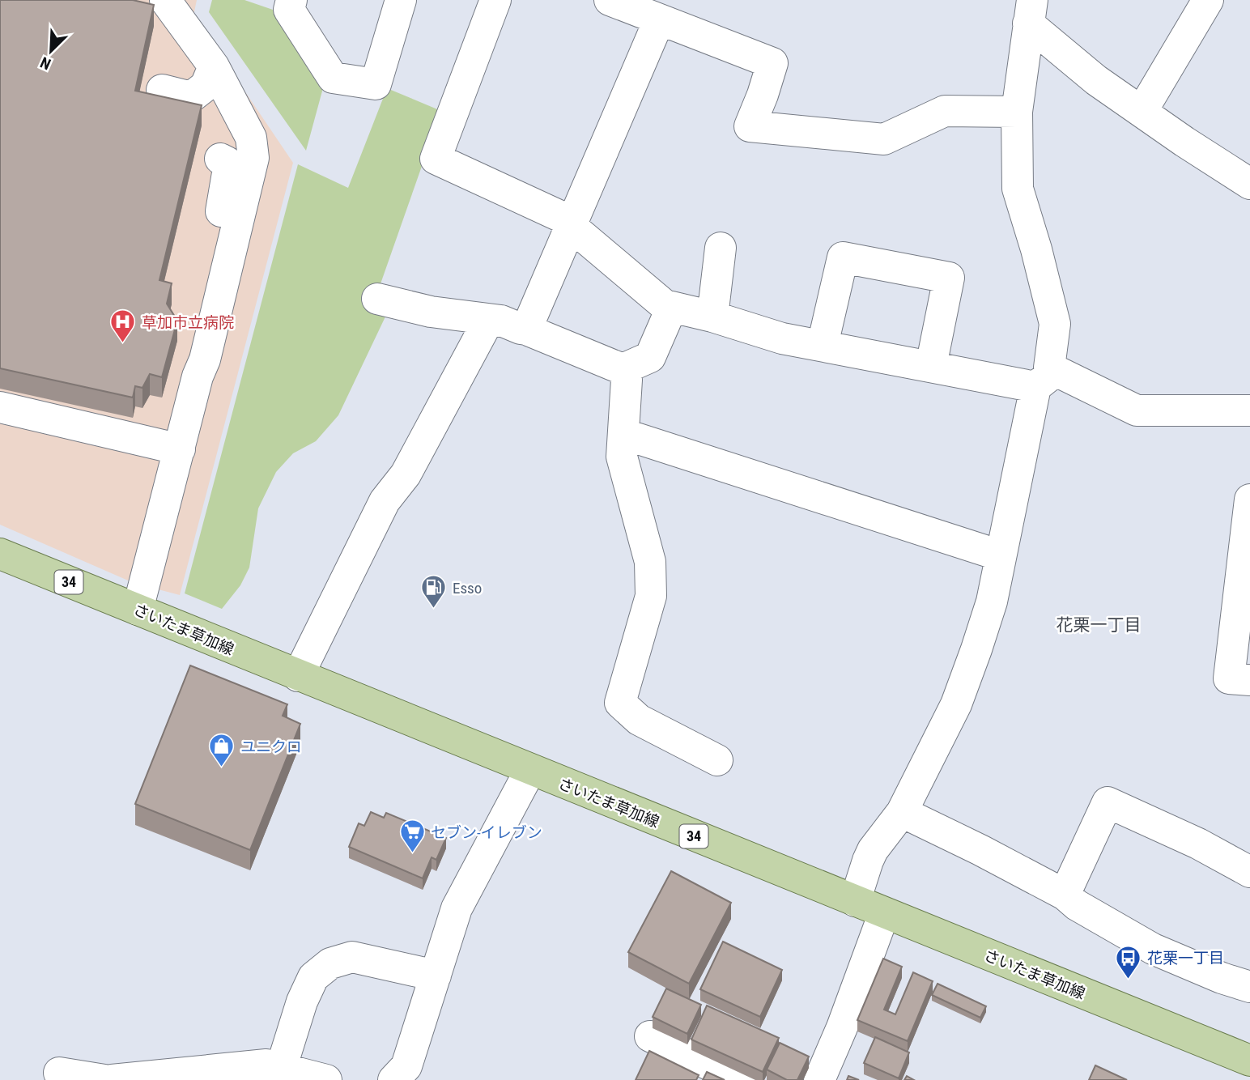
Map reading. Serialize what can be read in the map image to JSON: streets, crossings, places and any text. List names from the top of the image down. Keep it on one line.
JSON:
{"streets":{"main road":["34","さいたま草加線"]},"districts":["花栗一丁目"],"places":{"hospital":["草加市立病院"],"fuel station":["Esso"],"shop":["ユニクロ"],"supermarket":["セブン-イレブン"],"bus stop":["花栗一丁目"]},"north":"bottom left"}
